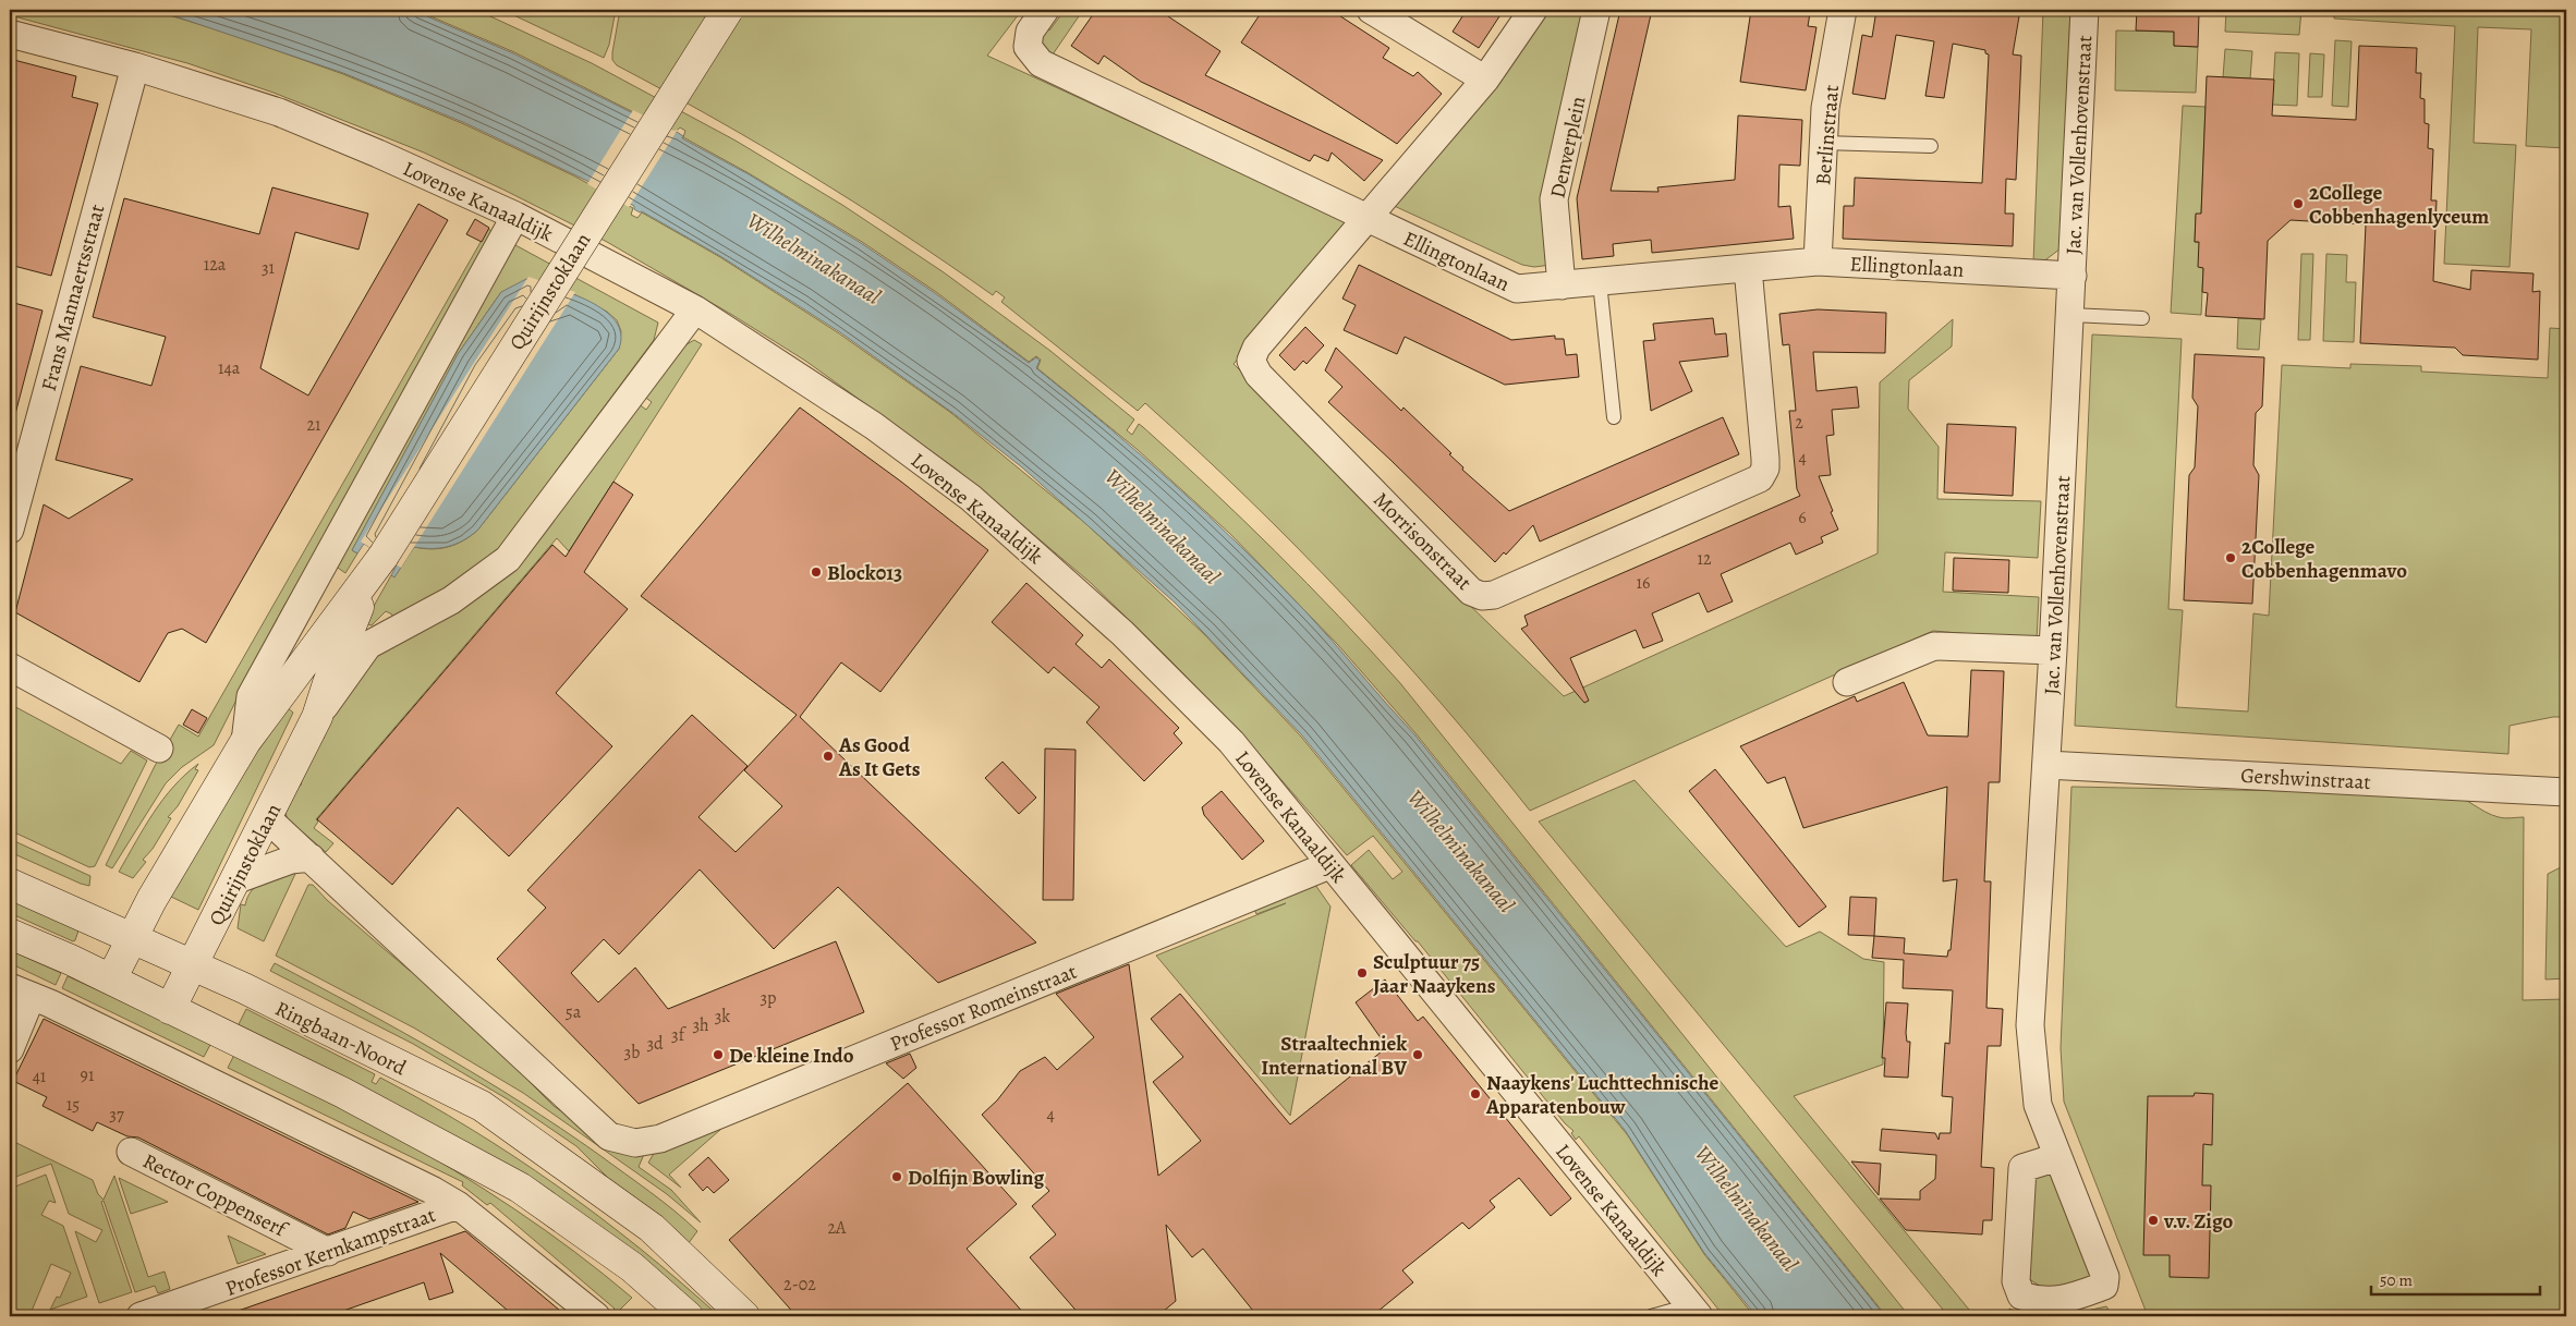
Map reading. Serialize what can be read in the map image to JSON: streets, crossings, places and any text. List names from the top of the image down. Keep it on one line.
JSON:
{"streets":{"main road":["Quirijnstoklaan","Ringbaan-Noord"],"street":["Berlinstraat","Jac. van Vollenhovenstraat","Denverplein","Lovense Kanaaldijk","Ellingtonlaan","Frans Mannaertsstraat","Morrisonstraat","Gershwinstraat","Professor Romeinstraat","Rector Coppenserf","Professor Kernkampstraat"]},"crossings":[["Berlinstraat","Ellingtonlaan"],["Jac. van Vollenhovenstraat","Ellingtonlaan"],["Jac. van Vollenhovenstraat","Gershwinstraat"],["Denverplein","Ellingtonlaan"],["Lovense Kanaaldijk","Quirijnstoklaan"],["Lovense Kanaaldijk","Frans Mannaertsstraat"],["Lovense Kanaaldijk","Professor Romeinstraat"],["Ellingtonlaan","Morrisonstraat"],["Quirijnstoklaan","Ringbaan-Noord"],["Rector Coppenserf","Professor Kernkampstraat"]],"water":["Wilhelminakanaal"],"places":["2College Cobbenhagenlyceum","2College Cobbenhagenmavo","Block013","As Good As It Gets","Sculptuur 75 Jaar Naaykens","De kleine Indo","Straaltechniek International BV","Naaykens' Luchttechnische Apparatenbouw","Dolfijn Bowling","v.v. Zigo"],"house_numbers":["12a","31","14a","2","21","4","6","12","16","3p","5a","3k","3h","3f","3d","3b","91","41","15","37","4","2A","2-02"],"scale_bar":"50 m"}
